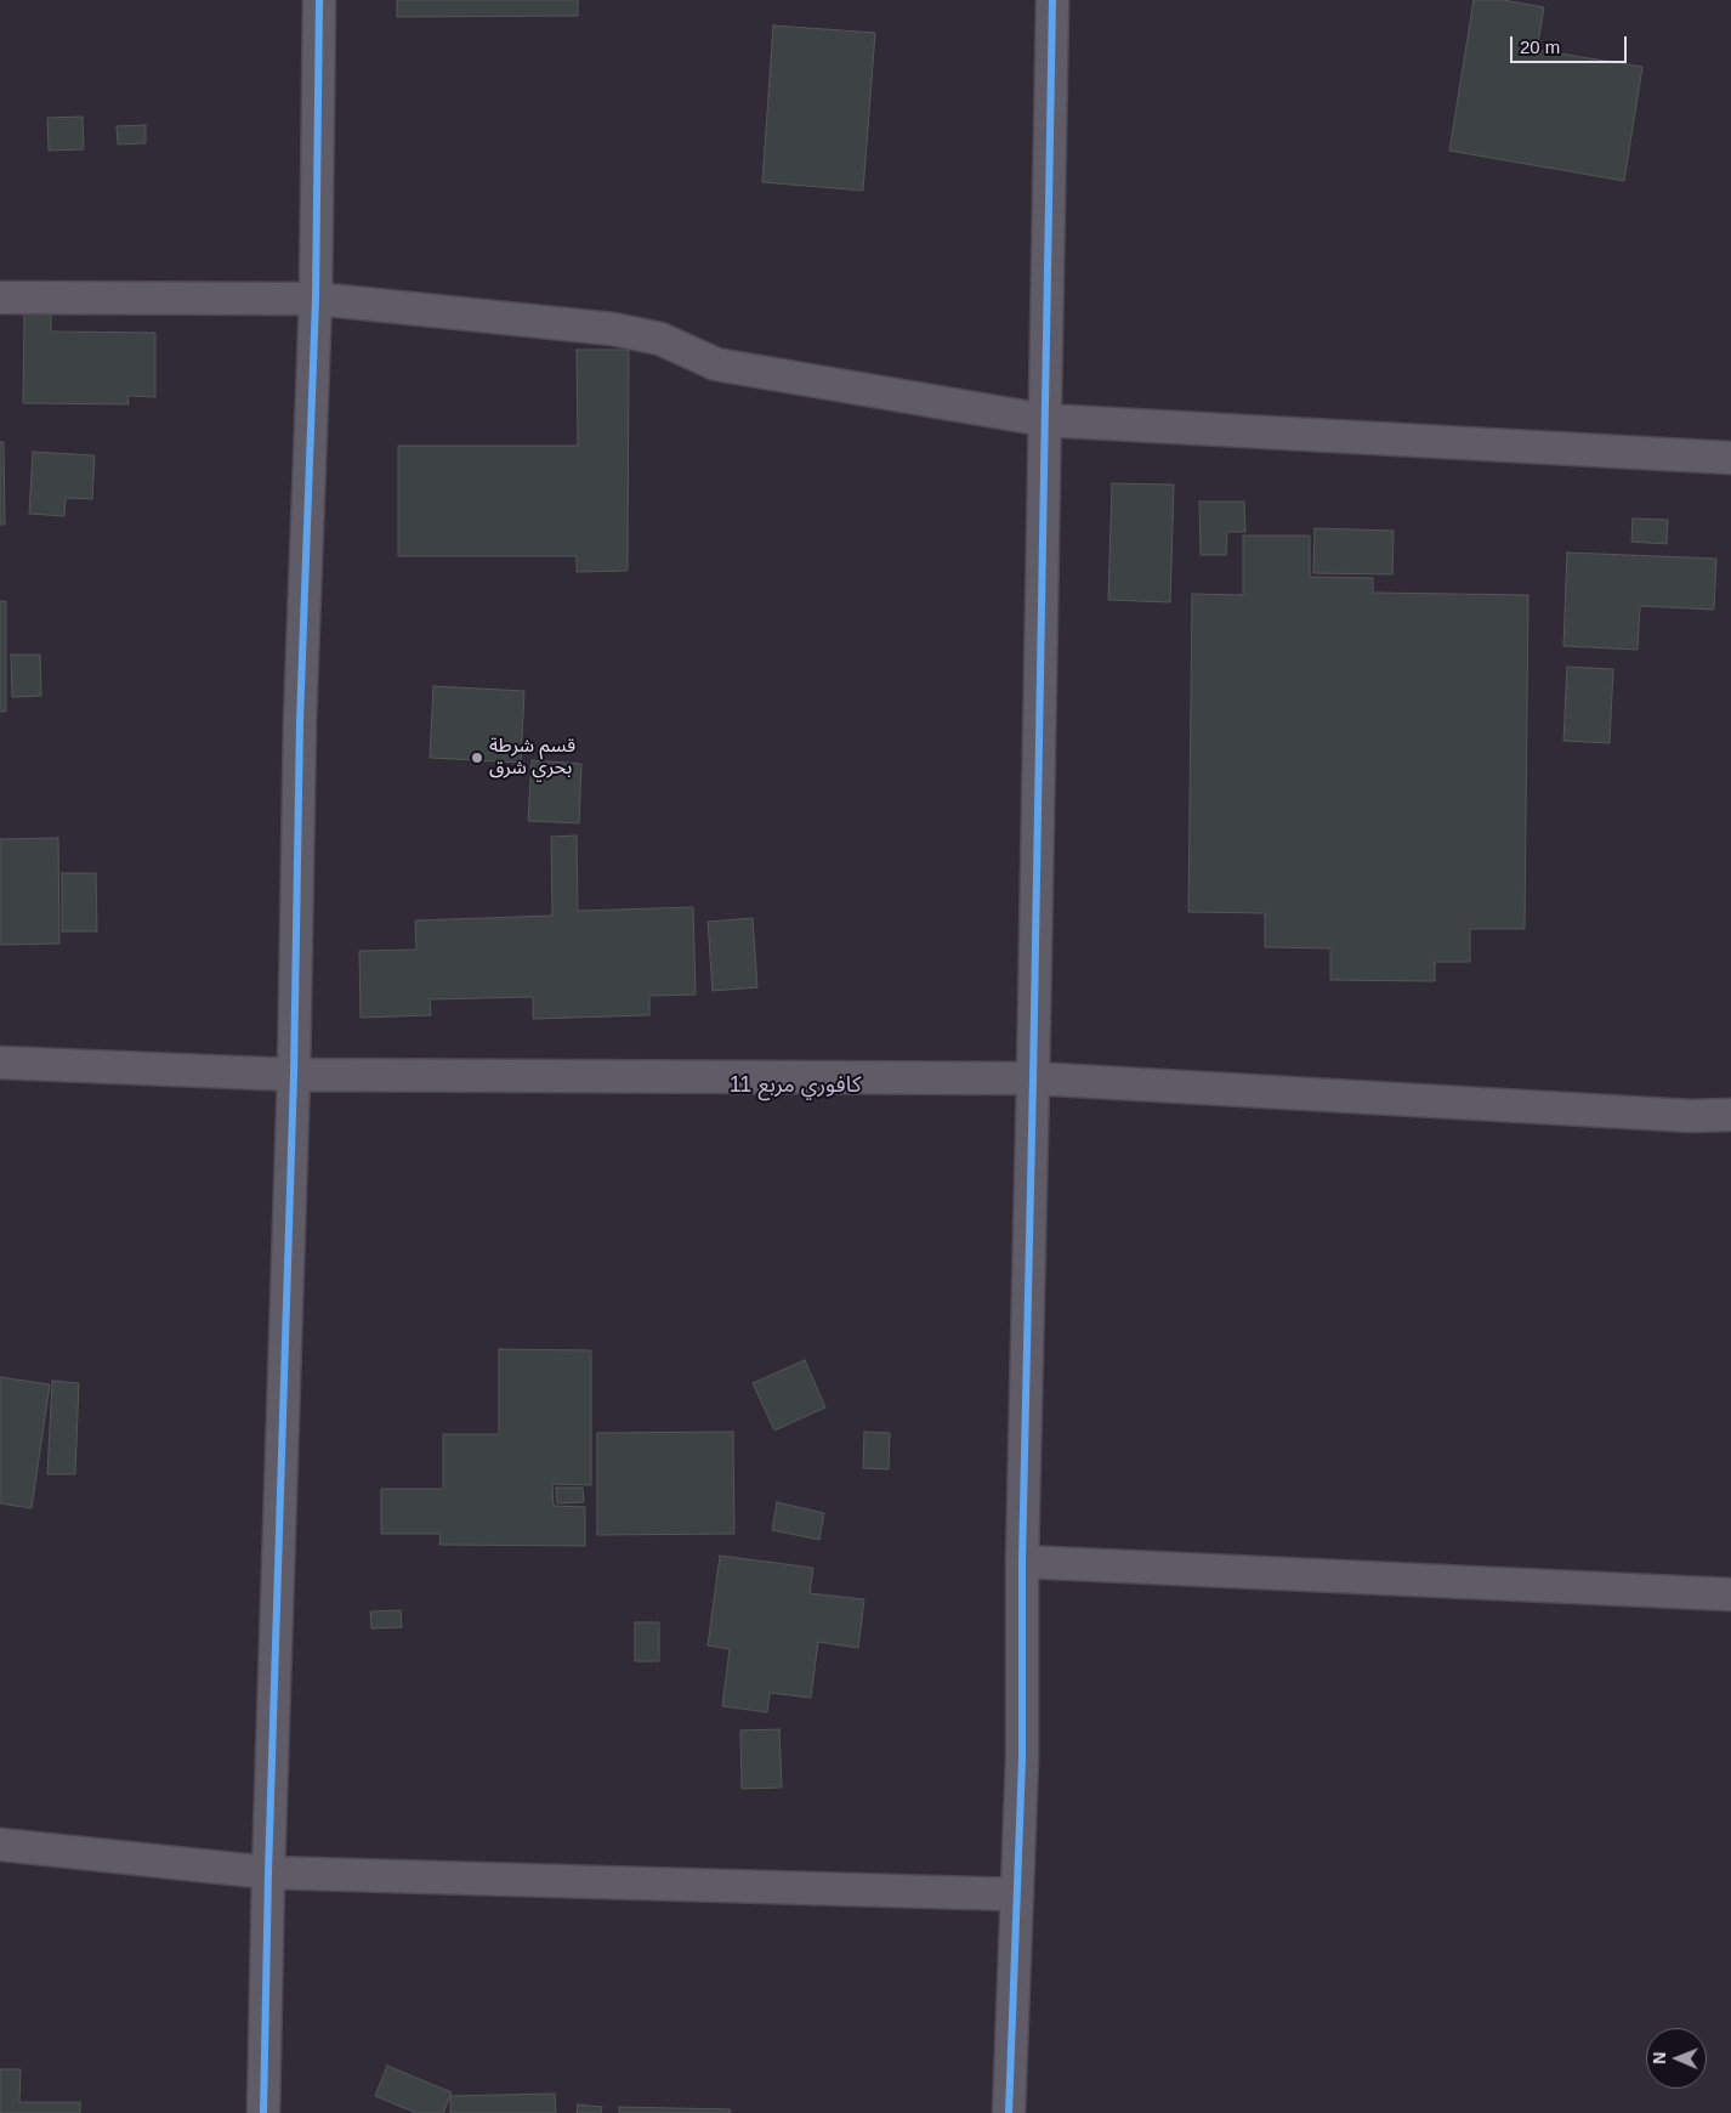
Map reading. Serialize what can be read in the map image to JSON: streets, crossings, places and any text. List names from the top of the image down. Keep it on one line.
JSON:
{"districts":["كافوري مربع 11"],"places":["قسم شرطة بحري شرق"],"scale_bar":"20 m","north":"left"}
